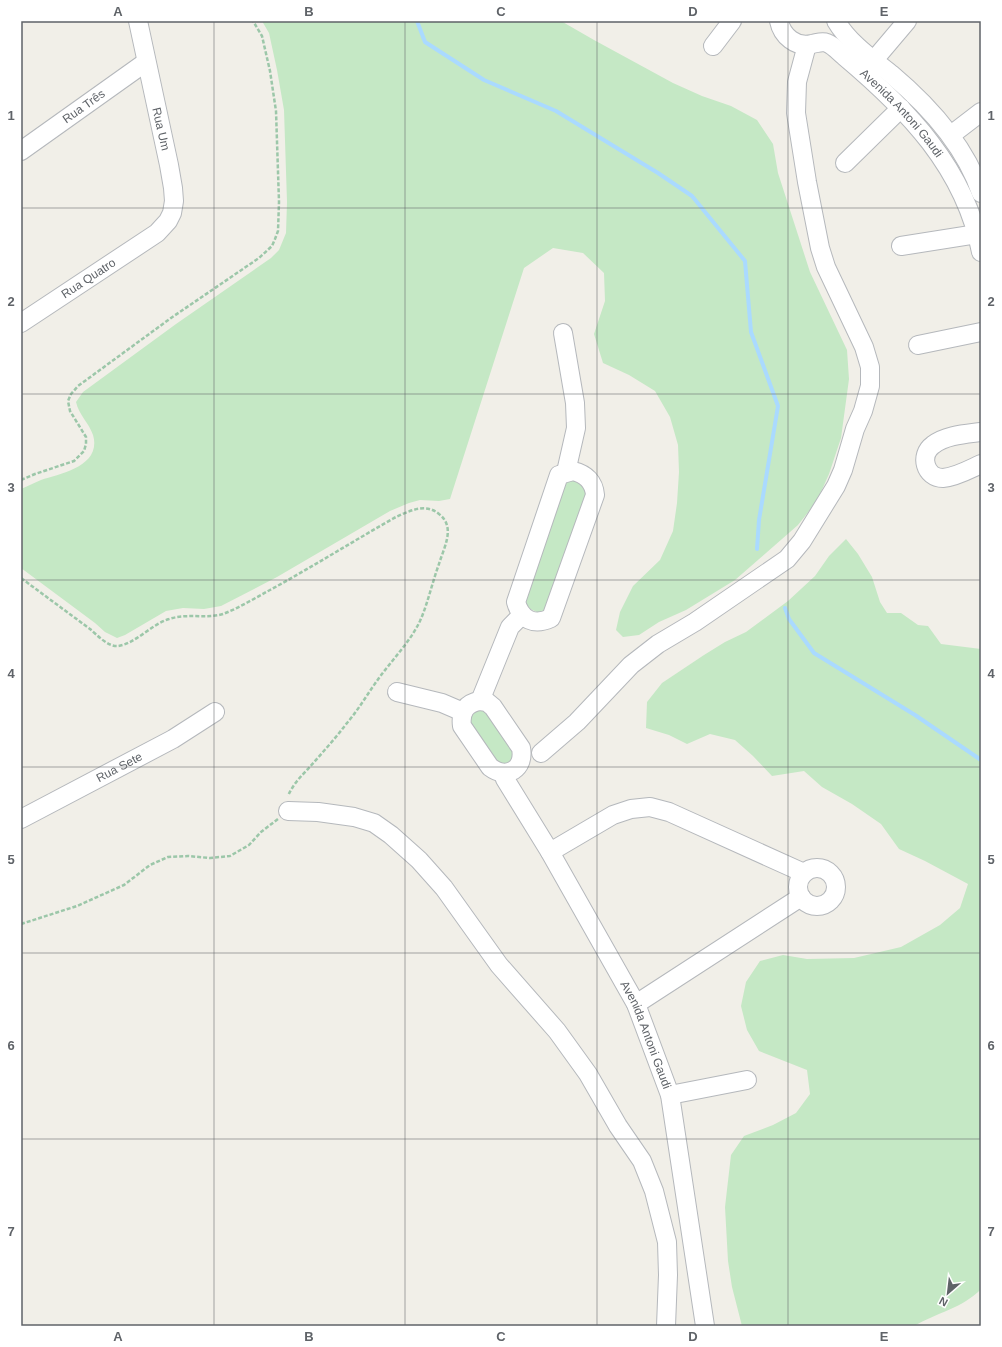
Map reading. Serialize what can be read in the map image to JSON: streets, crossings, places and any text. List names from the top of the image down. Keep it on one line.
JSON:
{"streets":{"street":["Rua Três","Avenida Antoni Gaudi","Rua Um","Rua Quatro","Rua Sete"]},"crossings":[["Rua Três","Rua Um"],["Rua Um","Rua Quatro"]],"north":"bottom left","grid":{"columns":["A","B","C","D","E"],"rows":["1","2","3","4","5","6","7"]}}
